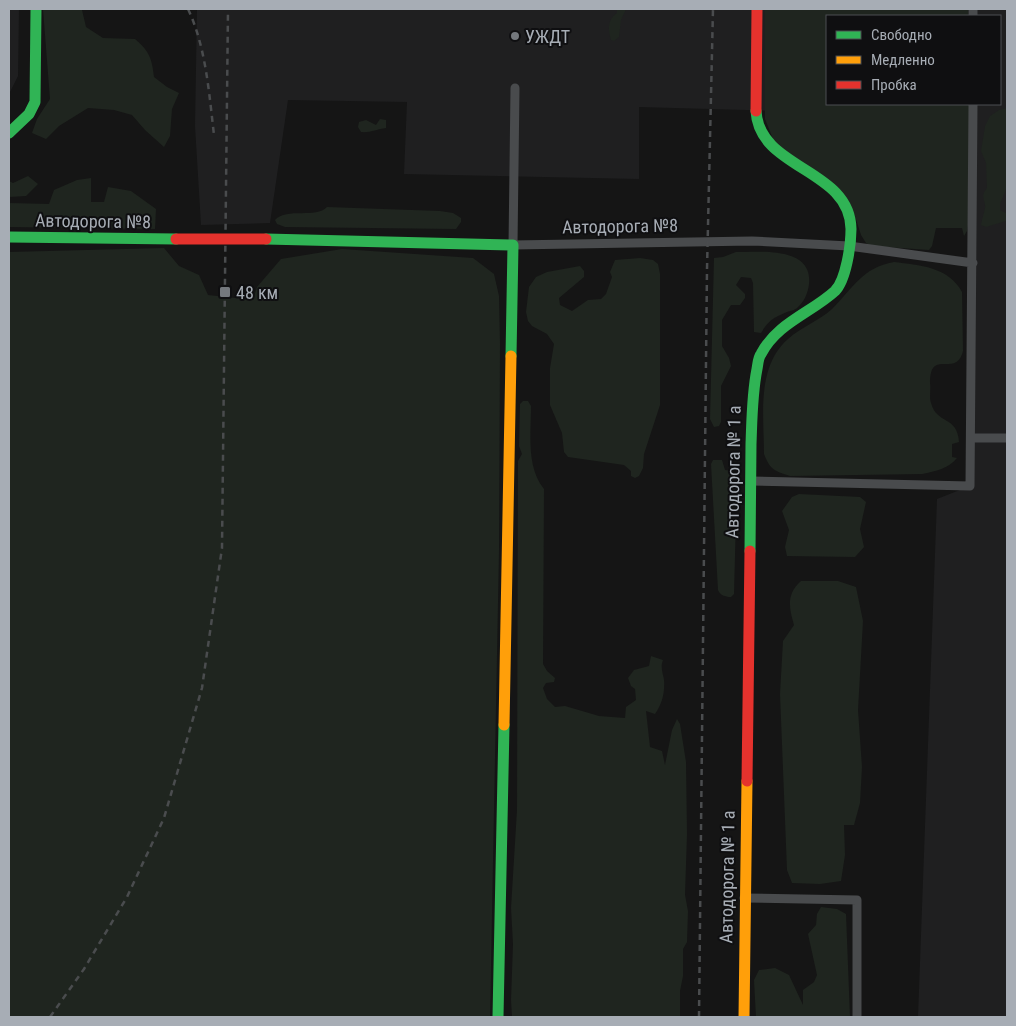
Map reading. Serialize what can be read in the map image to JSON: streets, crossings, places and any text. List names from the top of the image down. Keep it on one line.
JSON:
{"streets":{"street":["Автодорога №8","Автодорога № 1 а"]},"crossings":[["Автодорога №8","Автодорога № 1 а"]],"places":{"other":["УЖДТ"],"transit":["48 км"]},"legend":["Свободно","Медленно","Пробка"]}
